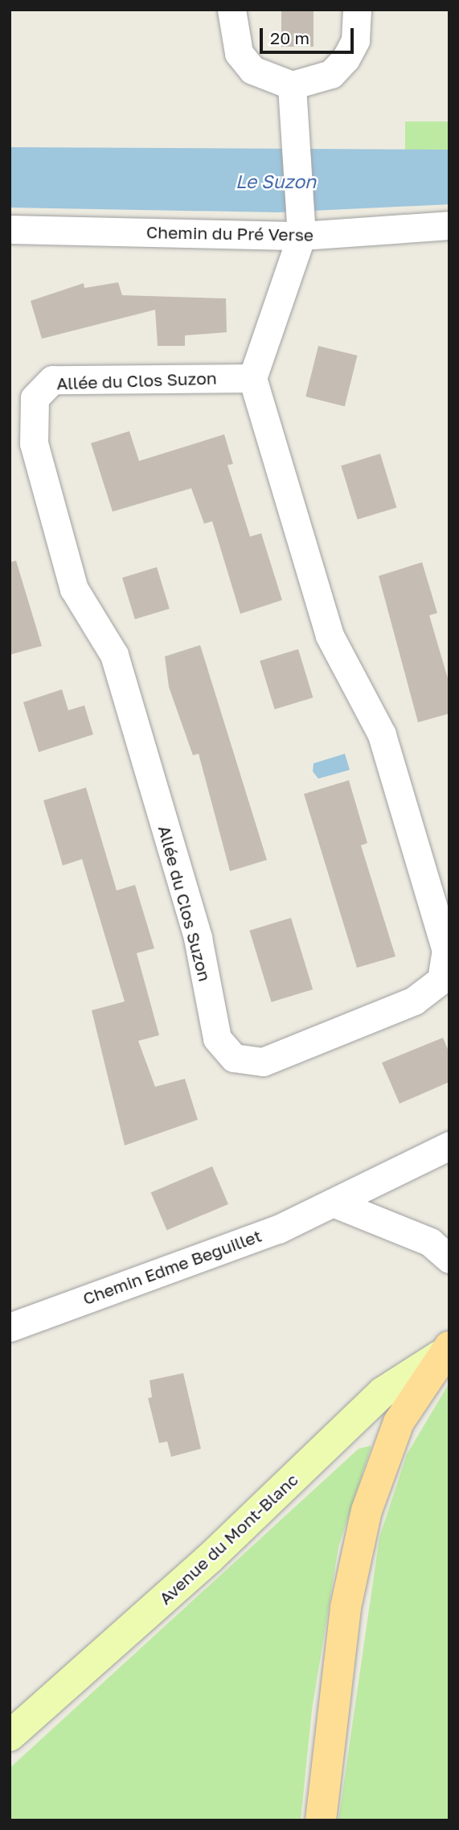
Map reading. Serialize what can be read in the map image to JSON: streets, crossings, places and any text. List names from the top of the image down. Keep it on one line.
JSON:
{"streets":{"main road":["Avenue du Mont-Blanc"],"street":["Chemin du Pré Verse","Allée du Clos Suzon","Chemin Edme Beguillet"]},"water":["Le Suzon"],"scale_bar":"20 m"}
